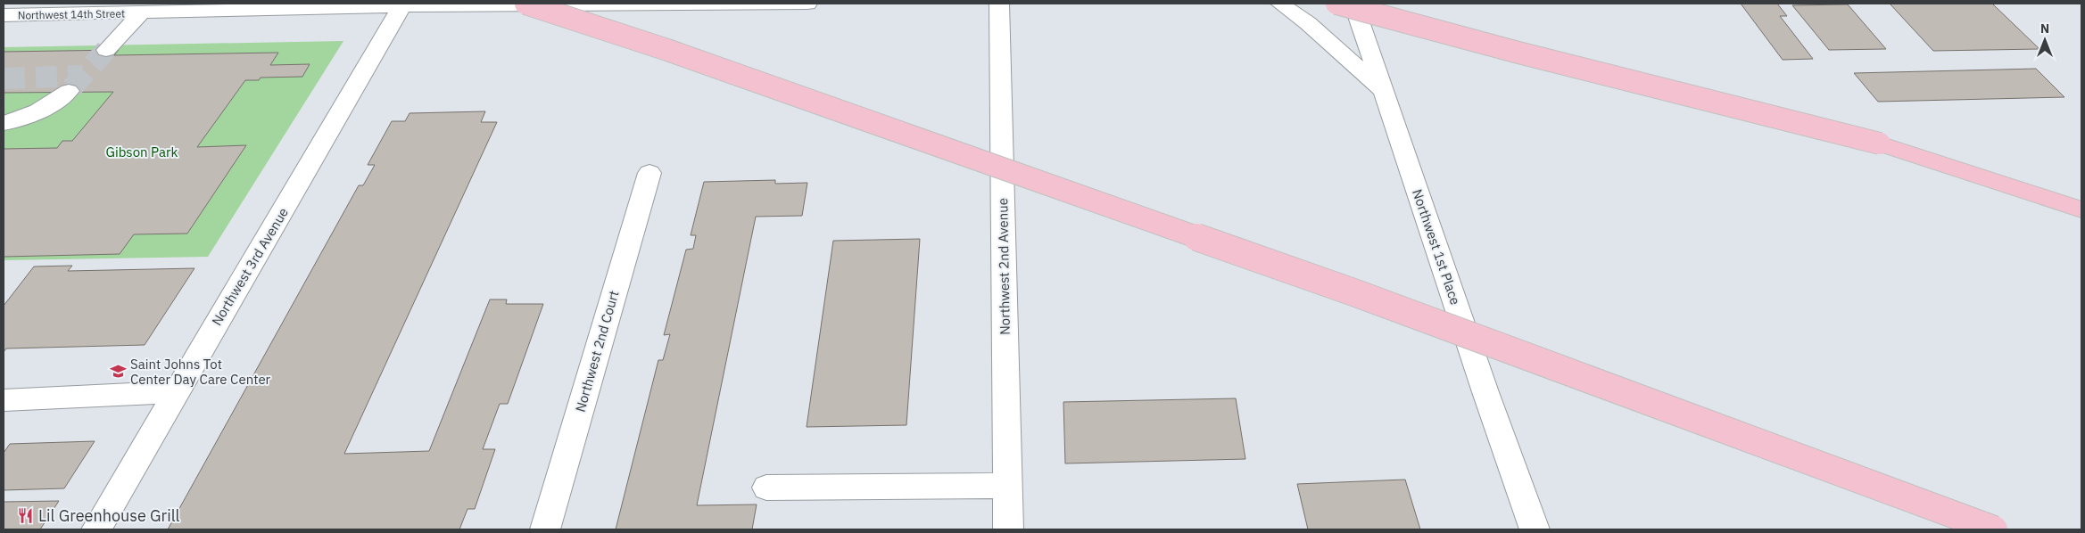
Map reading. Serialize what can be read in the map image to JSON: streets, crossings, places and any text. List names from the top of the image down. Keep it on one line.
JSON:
{"streets":{"street":["Northwest 14th Street","Northwest 1st Place","Northwest 3rd Avenue","Northwest 2nd Avenue","Northwest 2nd Court"]},"crossings":[["Northwest 14th Street","Northwest 3rd Avenue"]],"parks":["Gibson Park"],"places":{"school or university":["Saint Johns Tot Center Day Care Center"],"restaurant":["Lil Greenhouse Grill"]},"north":"top"}
